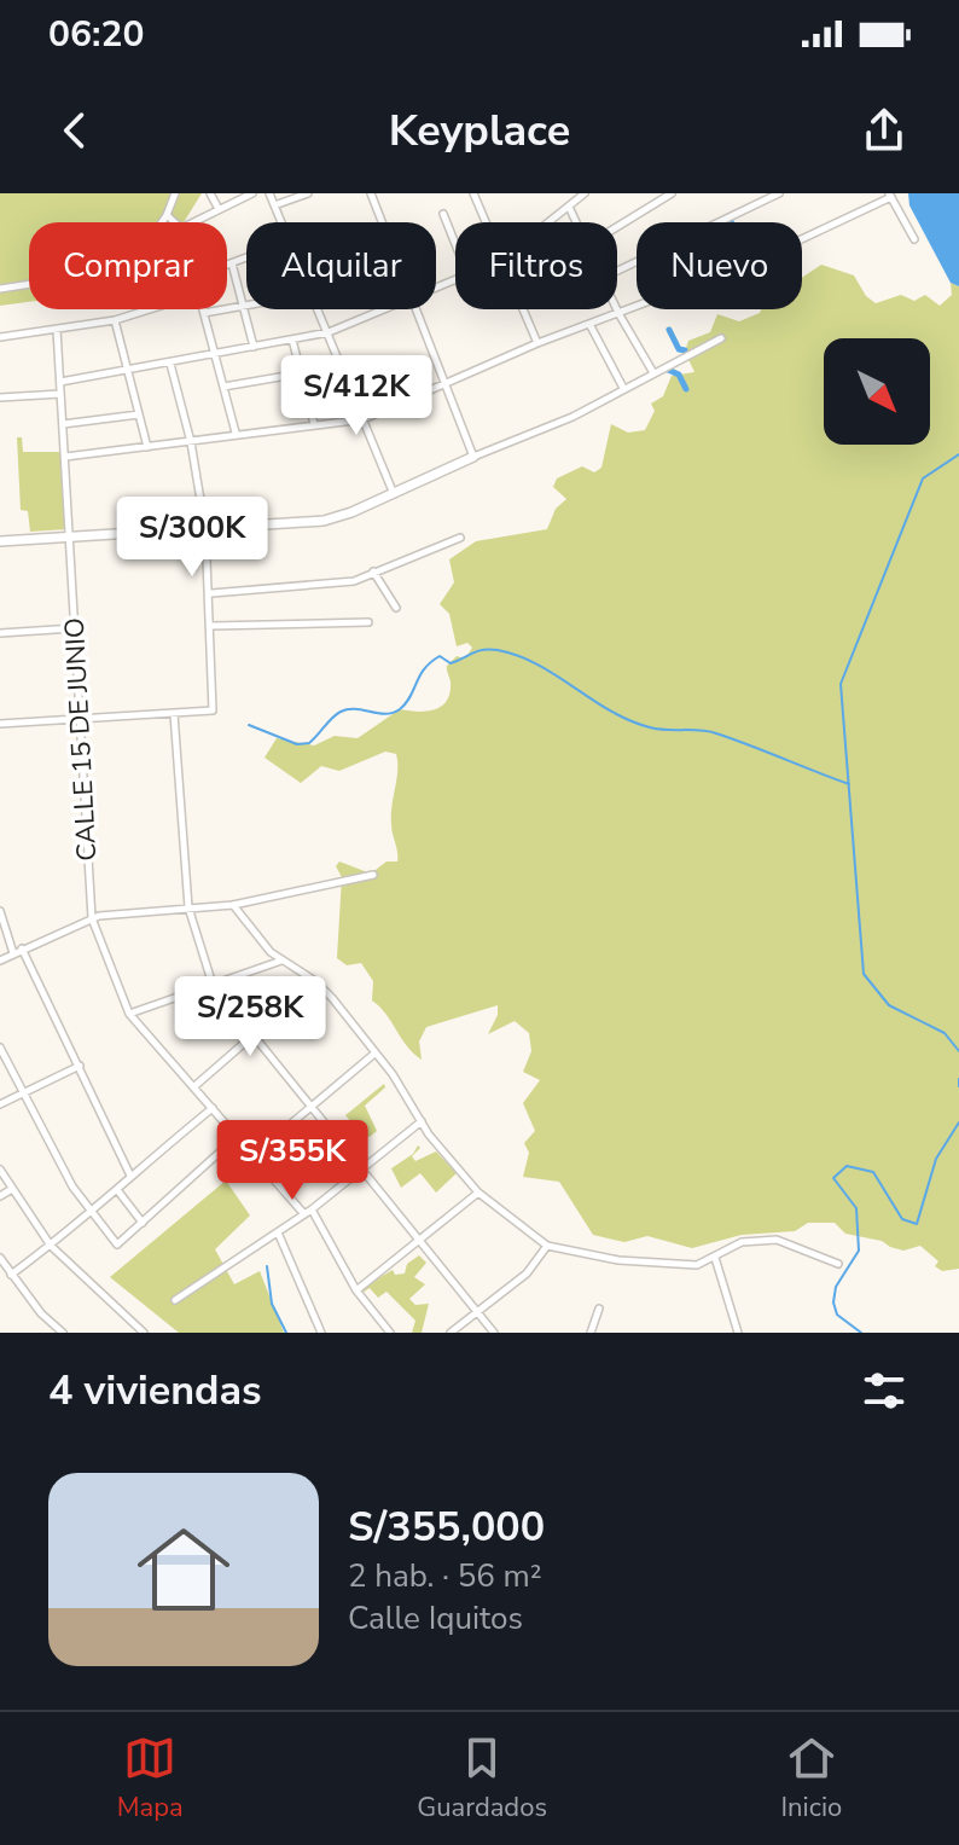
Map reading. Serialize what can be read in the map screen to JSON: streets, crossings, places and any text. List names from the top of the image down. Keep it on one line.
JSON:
{"streets":{"street":["CALLE 15 DE JUNIO"]},"north":"bottom right","page":{"status":"06:20","header":"Keyplace","chip":["Comprar","Alquilar","Filtros","Nuevo"],"price":["S/412K","S/300K","S/258K","S/355K"],"heading":"4 viviendas","list":[{"name":"S/355,000","note":"2 hab. · 56 m² · Calle Iquitos"}],"tabs":["Mapa","Guardados","Inicio"]}}
